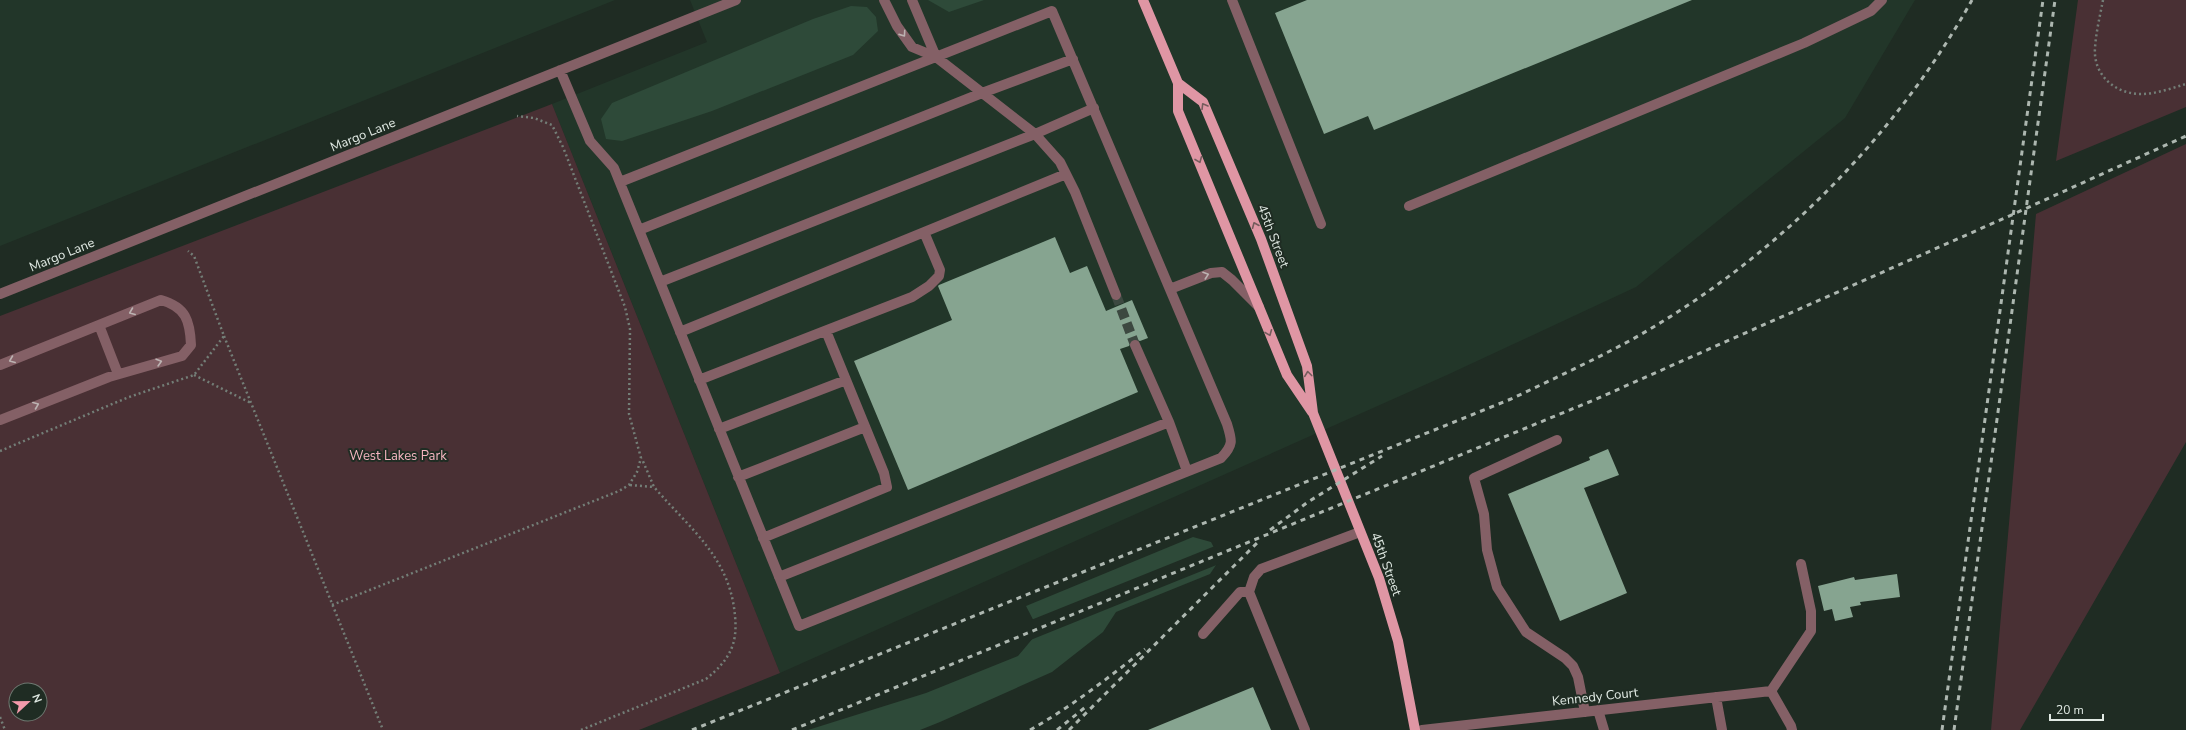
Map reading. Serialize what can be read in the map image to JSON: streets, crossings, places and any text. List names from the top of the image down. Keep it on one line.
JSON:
{"streets":{"main road":["45th Street"],"street":["Margo Lane","Kennedy Court"]},"parks":["West Lakes Park"],"scale_bar":"20 m","north":"right"}
